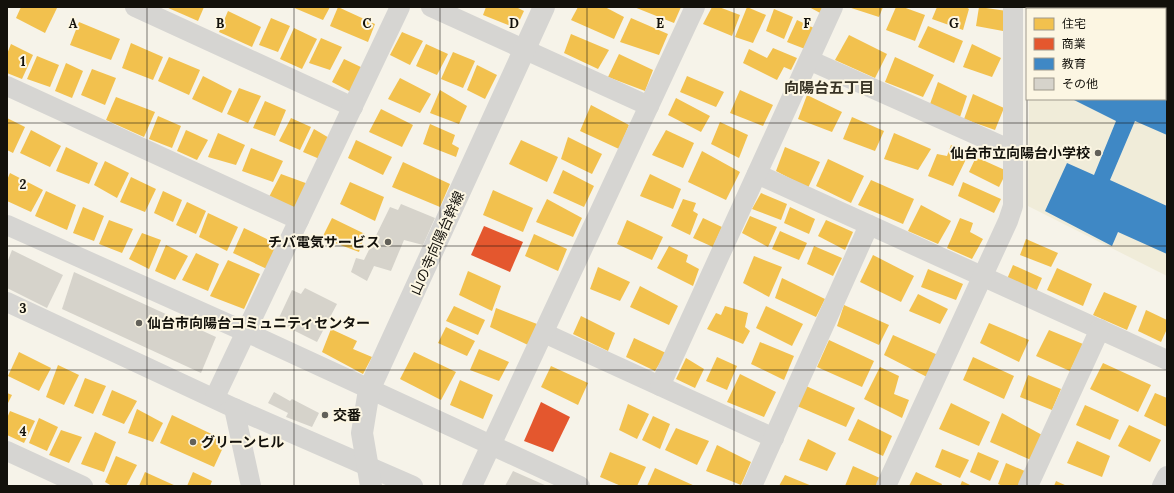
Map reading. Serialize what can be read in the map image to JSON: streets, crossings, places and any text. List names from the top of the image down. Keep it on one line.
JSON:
{"streets":{"street":["山の寺向陽台幹線"]},"districts":["向陽台五丁目"],"places":["仙台市立向陽台小学校","チバ電気サービス","仙台市向陽台コミュニティセンター","交番","グリーンヒル"],"legend":["住宅","商業","教育","その他"],"grid":{"columns":["A","B","C","D","E","F","G"],"rows":["1","2","3","4"]}}
